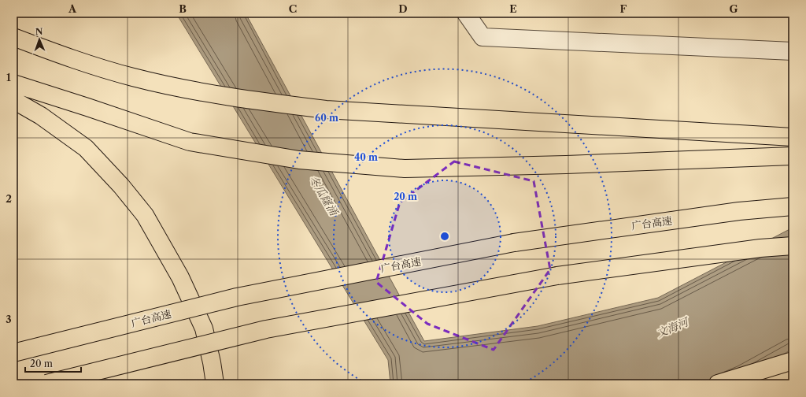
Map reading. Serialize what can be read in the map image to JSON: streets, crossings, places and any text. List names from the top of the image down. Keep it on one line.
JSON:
{"streets":{"highway":["广台高速"]},"water":["冬瓜窿涌","文海河"],"scale_bar":"20 m","north":"top","grid":{"columns":["A","B","C","D","E","F","G"],"rows":["1","2","3"]},"rings":["60 m","40 m","20 m"]}
